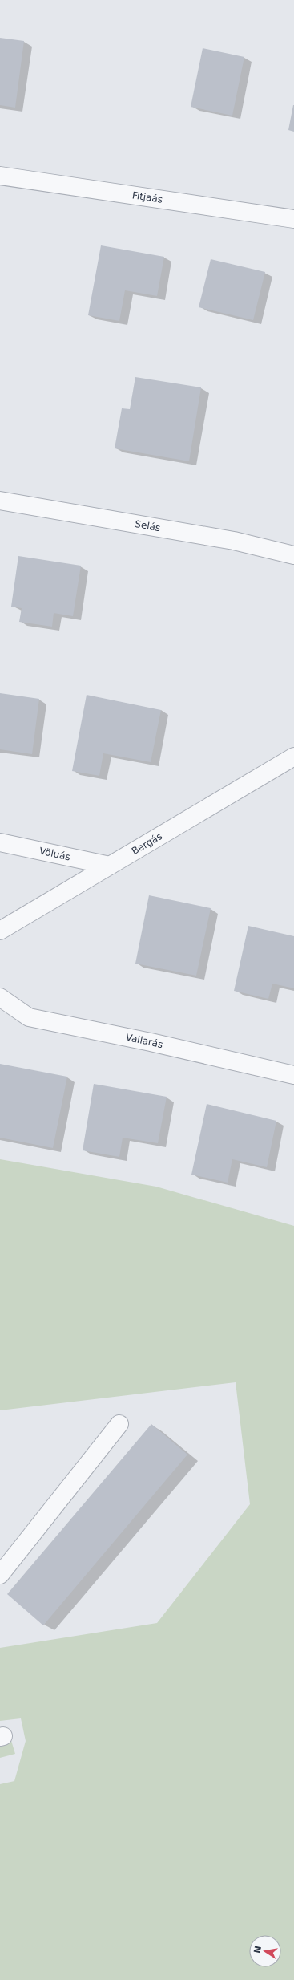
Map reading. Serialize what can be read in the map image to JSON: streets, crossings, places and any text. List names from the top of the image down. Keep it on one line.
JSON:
{"streets":{"street":["Fitjaás","Selás","Bergás","Völuás","Vallarás"]},"crossings":[["Bergás","Völuás"]],"north":"left"}
